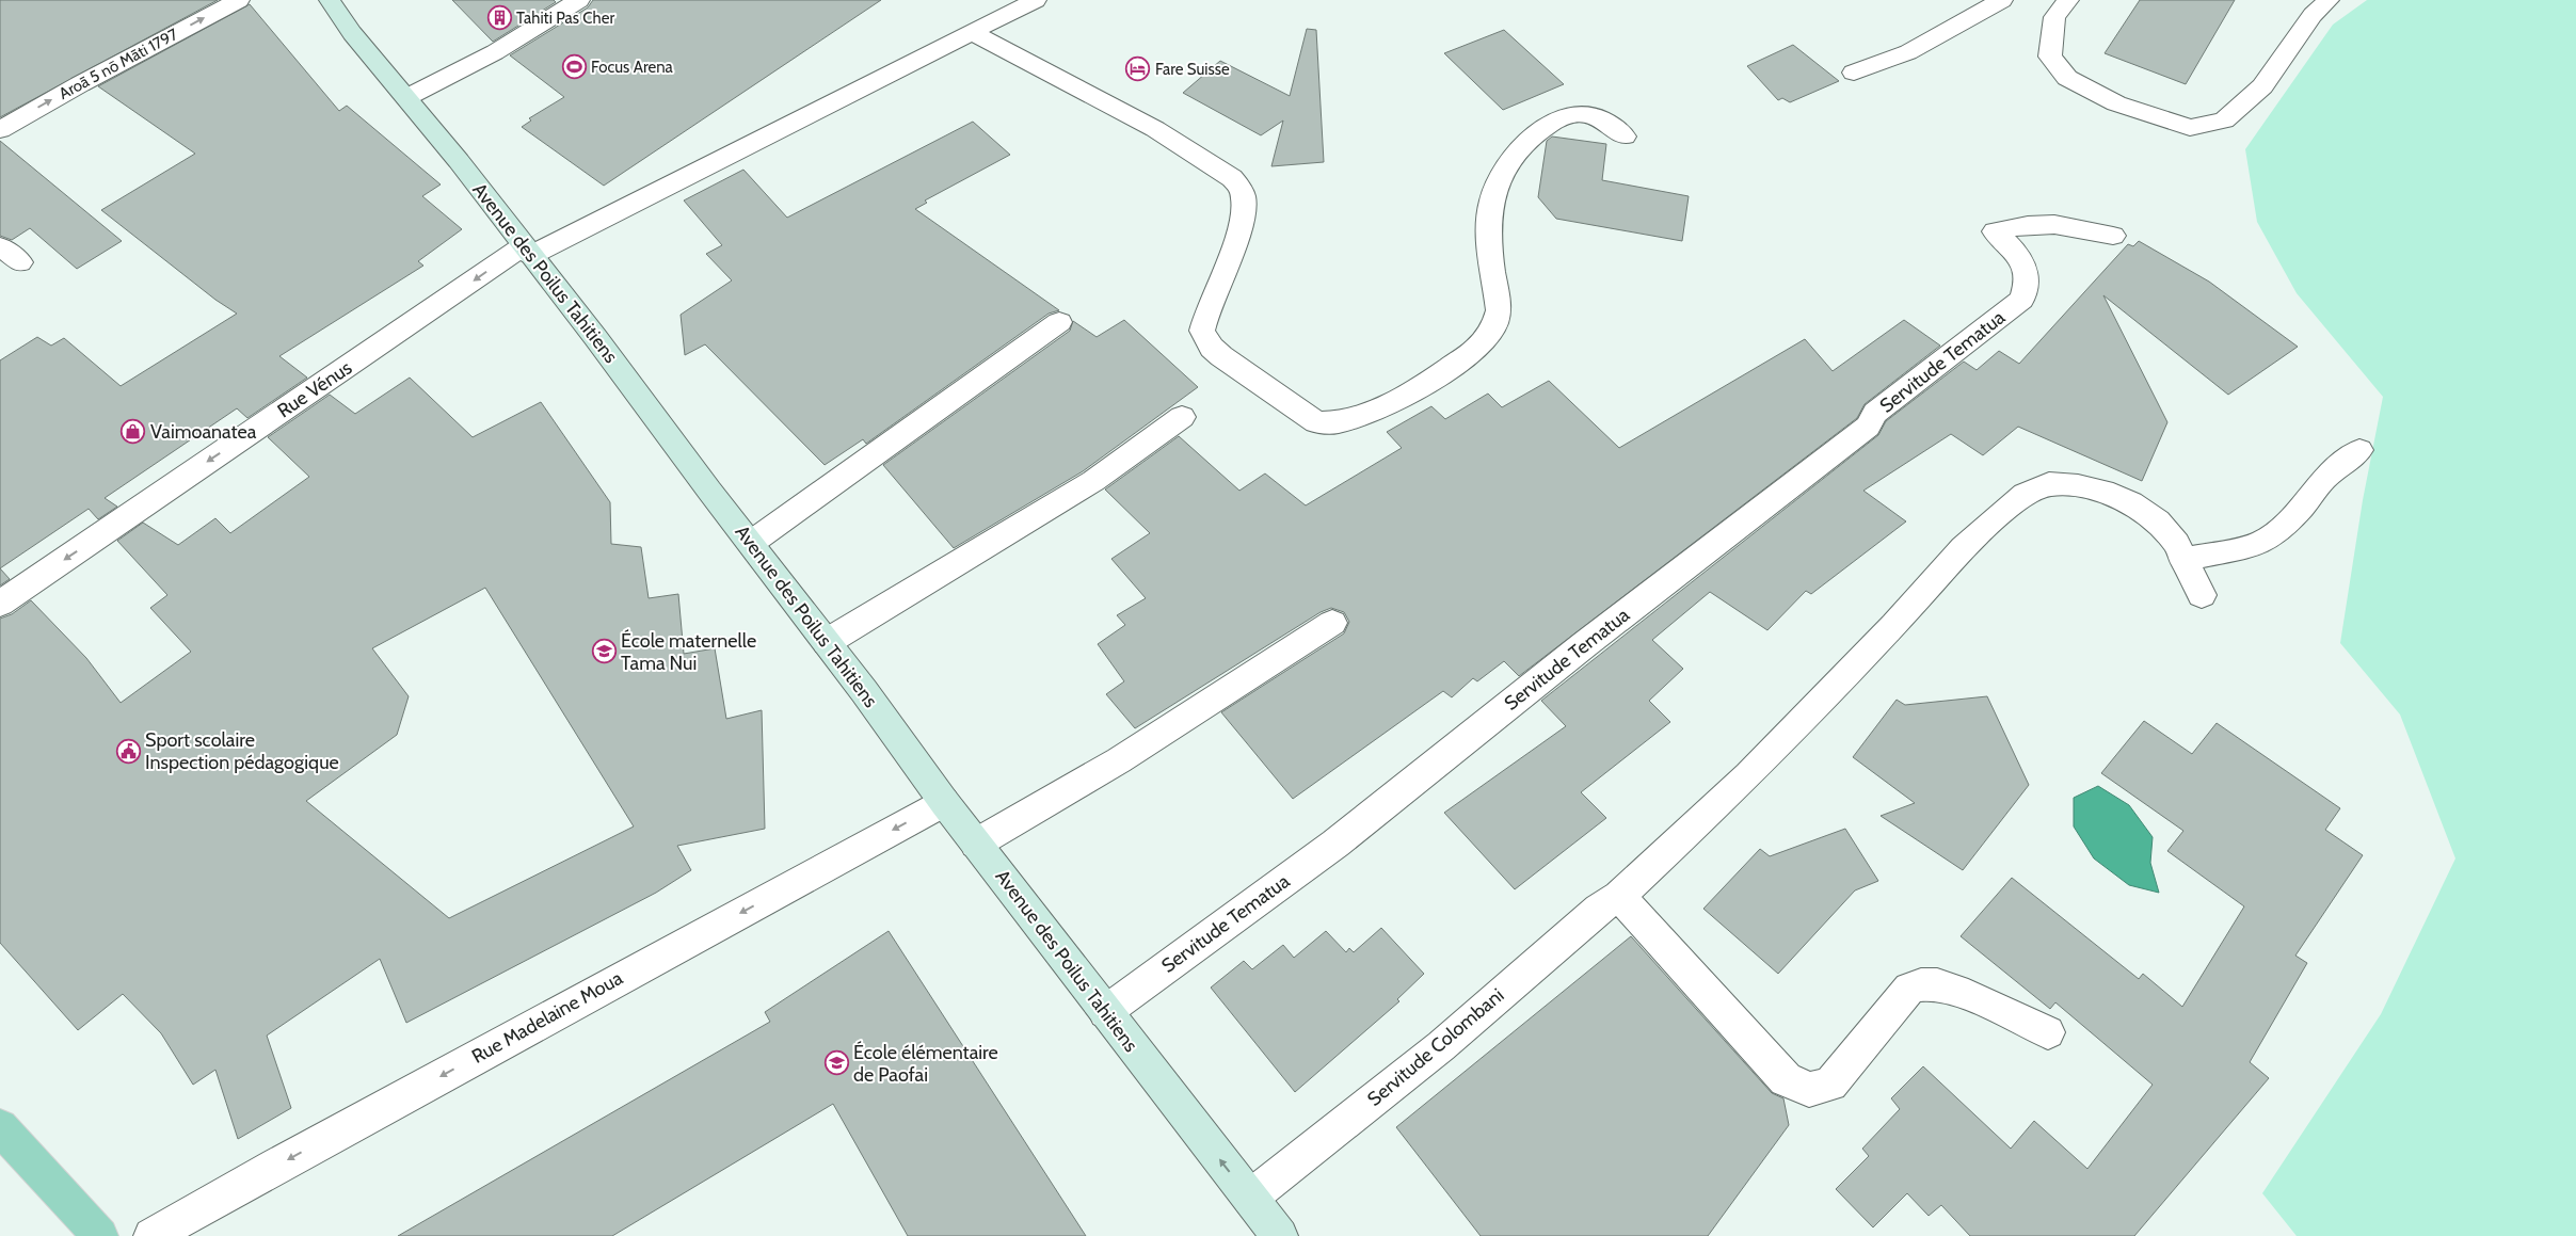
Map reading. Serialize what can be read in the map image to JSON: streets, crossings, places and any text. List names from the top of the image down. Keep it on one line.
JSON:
{"streets":{"main road":["Avenue des Poilus Tahitiens"],"street":["Aroā 5 nō Māti 1797","Servitude Tematua","Rue Vénus","Rue Madelaine Moua","Servitude Colombani"]},"crossings":[["Avenue des Poilus Tahitiens","Servitude Tematua"],["Avenue des Poilus Tahitiens","Rue Vénus"],["Avenue des Poilus Tahitiens","Rue Madelaine Moua"],["Avenue des Poilus Tahitiens","Servitude Colombani"]],"one_way":["Aroā 5 nō Māti 1797","Rue Vénus","Rue Madelaine Moua"],"places":{"building":["Tahiti Pas Cher"],"sports":["Focus Arena"],"hotel":["Fare Suisse"],"shop":["Vaimoanatea"],"school or university":["École maternelle Tama Nui","École élémentaire de Paofai"],"public building":["Sport scolaire Inspection pédagogique"]}}
